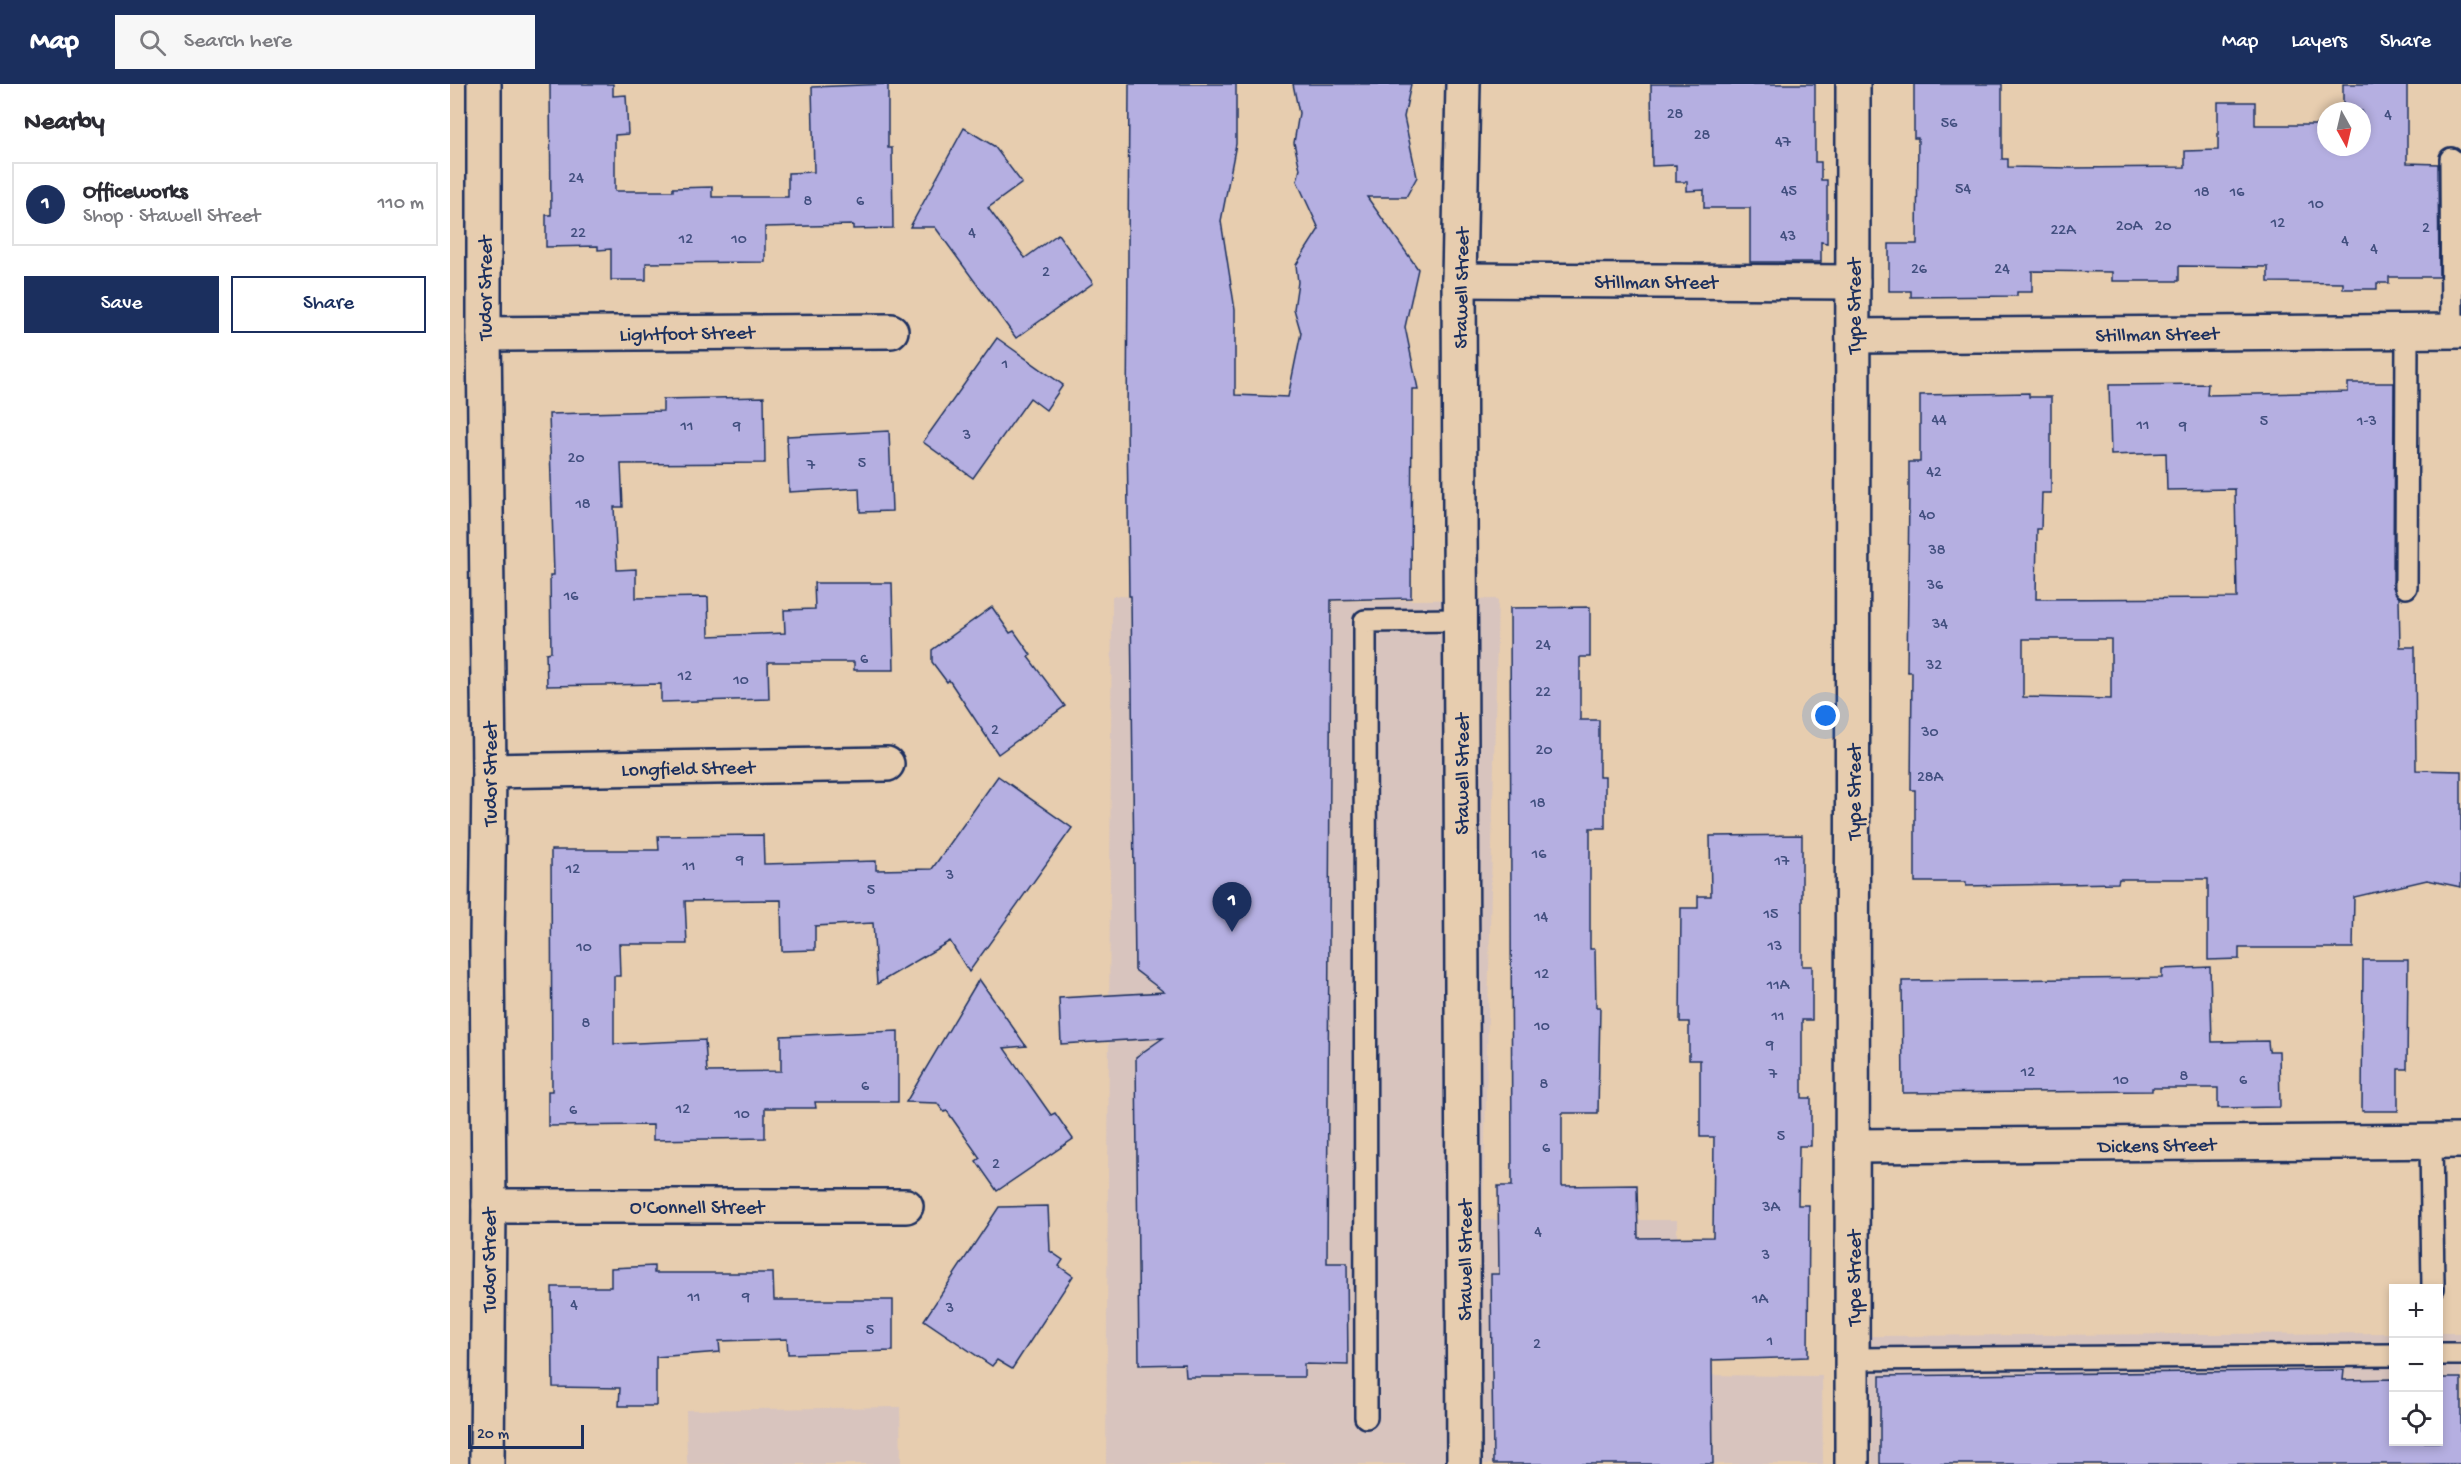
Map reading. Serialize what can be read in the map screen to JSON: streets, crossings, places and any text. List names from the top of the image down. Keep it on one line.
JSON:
{"streets":{"street":["Stillman Street","Tudor Street","Stawell Street","Type Street","Lightfoot Street","Longfield Street","Dickens Street","O'Connell Street"]},"crossings":[["Stillman Street","Stawell Street"],["Stillman Street","Type Street"],["Tudor Street","Lightfoot Street"],["Tudor Street","Longfield Street"],["Tudor Street","O'Connell Street"],["Type Street","Dickens Street"]],"house_numbers":["28","4","56","28","47","24","54","45","18","16","8","6","10","12","20A","20","2","22A","22","4","43","12","10","4","4","26","24","2","1","44","5","1-3","11","11","9","9","3","20","5","7","42","18","40","38","36","16","34","24","6","32","12","10","22","2","30","20","28A","18","16","9","17","11","12","3","5","15","14","13","10","12","11A","11","8","10","9","12","7","8","10","6","8","6","12","6","10","5","6","2","3A","4","3","11","9","1A","4","3","5","1","2"],"scale_bar":"20 m","north":"bottom","page":{"header":"Map","search":"Search here","nav":["Map","Layers","Share"],"heading":"Nearby","list":[{"mark":"1","name":"Officeworks","note":"Shop · Stawell Street","value":"110 m"}],"buttons":["Save","Share"],"pins":"1","map_buttons":["+","−"],"scale":"20 m"}}
